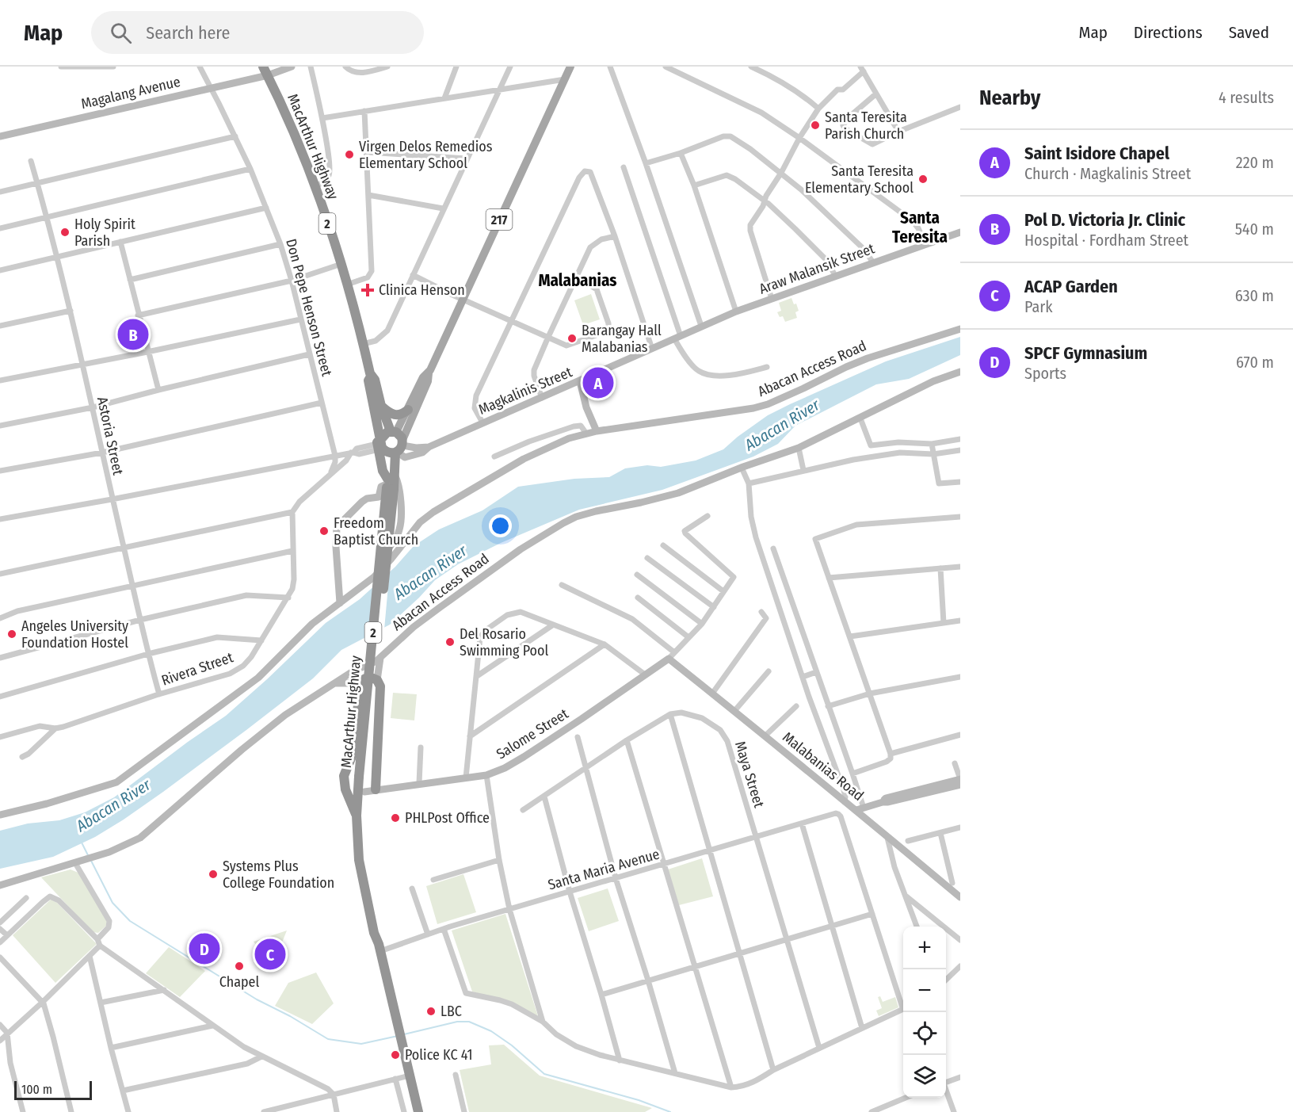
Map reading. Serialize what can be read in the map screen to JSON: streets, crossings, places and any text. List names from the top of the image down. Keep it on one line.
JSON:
{"streets":{"highway":["MacArthur Highway","2"],"main road":["217"],"street":["Magalang Avenue","Araw Malansik Street","Don Pepe Henson Street","Abacan Access Road","Magkalinis Street","Astoria Street","Rivera Street","Salome Street","Malabanias Road","Maya Street","Santa Maria Avenue"]},"crossings":[["Magalang Avenue","MacArthur Highway"],["Magalang Avenue","Don Pepe Henson Street"],["MacArthur Highway","217"],["MacArthur Highway","2"],["MacArthur Highway","Magkalinis Street"],["MacArthur Highway","Santa Maria Avenue"],["217","2"],["217","Magkalinis Street"],["2","Magkalinis Street"],["Araw Malansik Street","Magkalinis Street"],["Astoria Street","Rivera Street"],["Salome Street","Malabanias Road"],["Maya Street","Santa Maria Avenue"]],"districts":["Santa Teresita","Malabanias"],"water":["Abacan River"],"places":{"other":["Santa Teresita Parish Church","Virgen Delos Remedios Elementary School","Santa Teresita Elementary School","Holy Spirit Parish","Barangay Hall Malabanias","Freedom Baptist Church","Angeles University Foundation Hostel","Del Rosario Swimming Pool","PHLPost Office","Systems Plus College Foundation","Chapel","LBC","Police KC 41"],"health":["Clinica Henson"]},"scale_bar":"100 m","page":{"header":"Map","search":"Search here","nav":["Map","Directions","Saved"],"heading":["Nearby","4 results"],"list":[{"mark":"A","name":"Saint Isidore Chapel","note":"Church · Magkalinis Street","value":"220 m"},{"mark":"B","name":"Pol D. Victoria Jr. Clinic","note":"Hospital · Fordham Street","value":"540 m"},{"mark":"C","name":"ACAP Garden","note":"Park","value":"630 m"},{"mark":"D","name":"SPCF Gymnasium","note":"Sports","value":"670 m"}],"pins":["B","A","D","C"],"map_buttons":["+","−"],"scale":"100 m"}}
